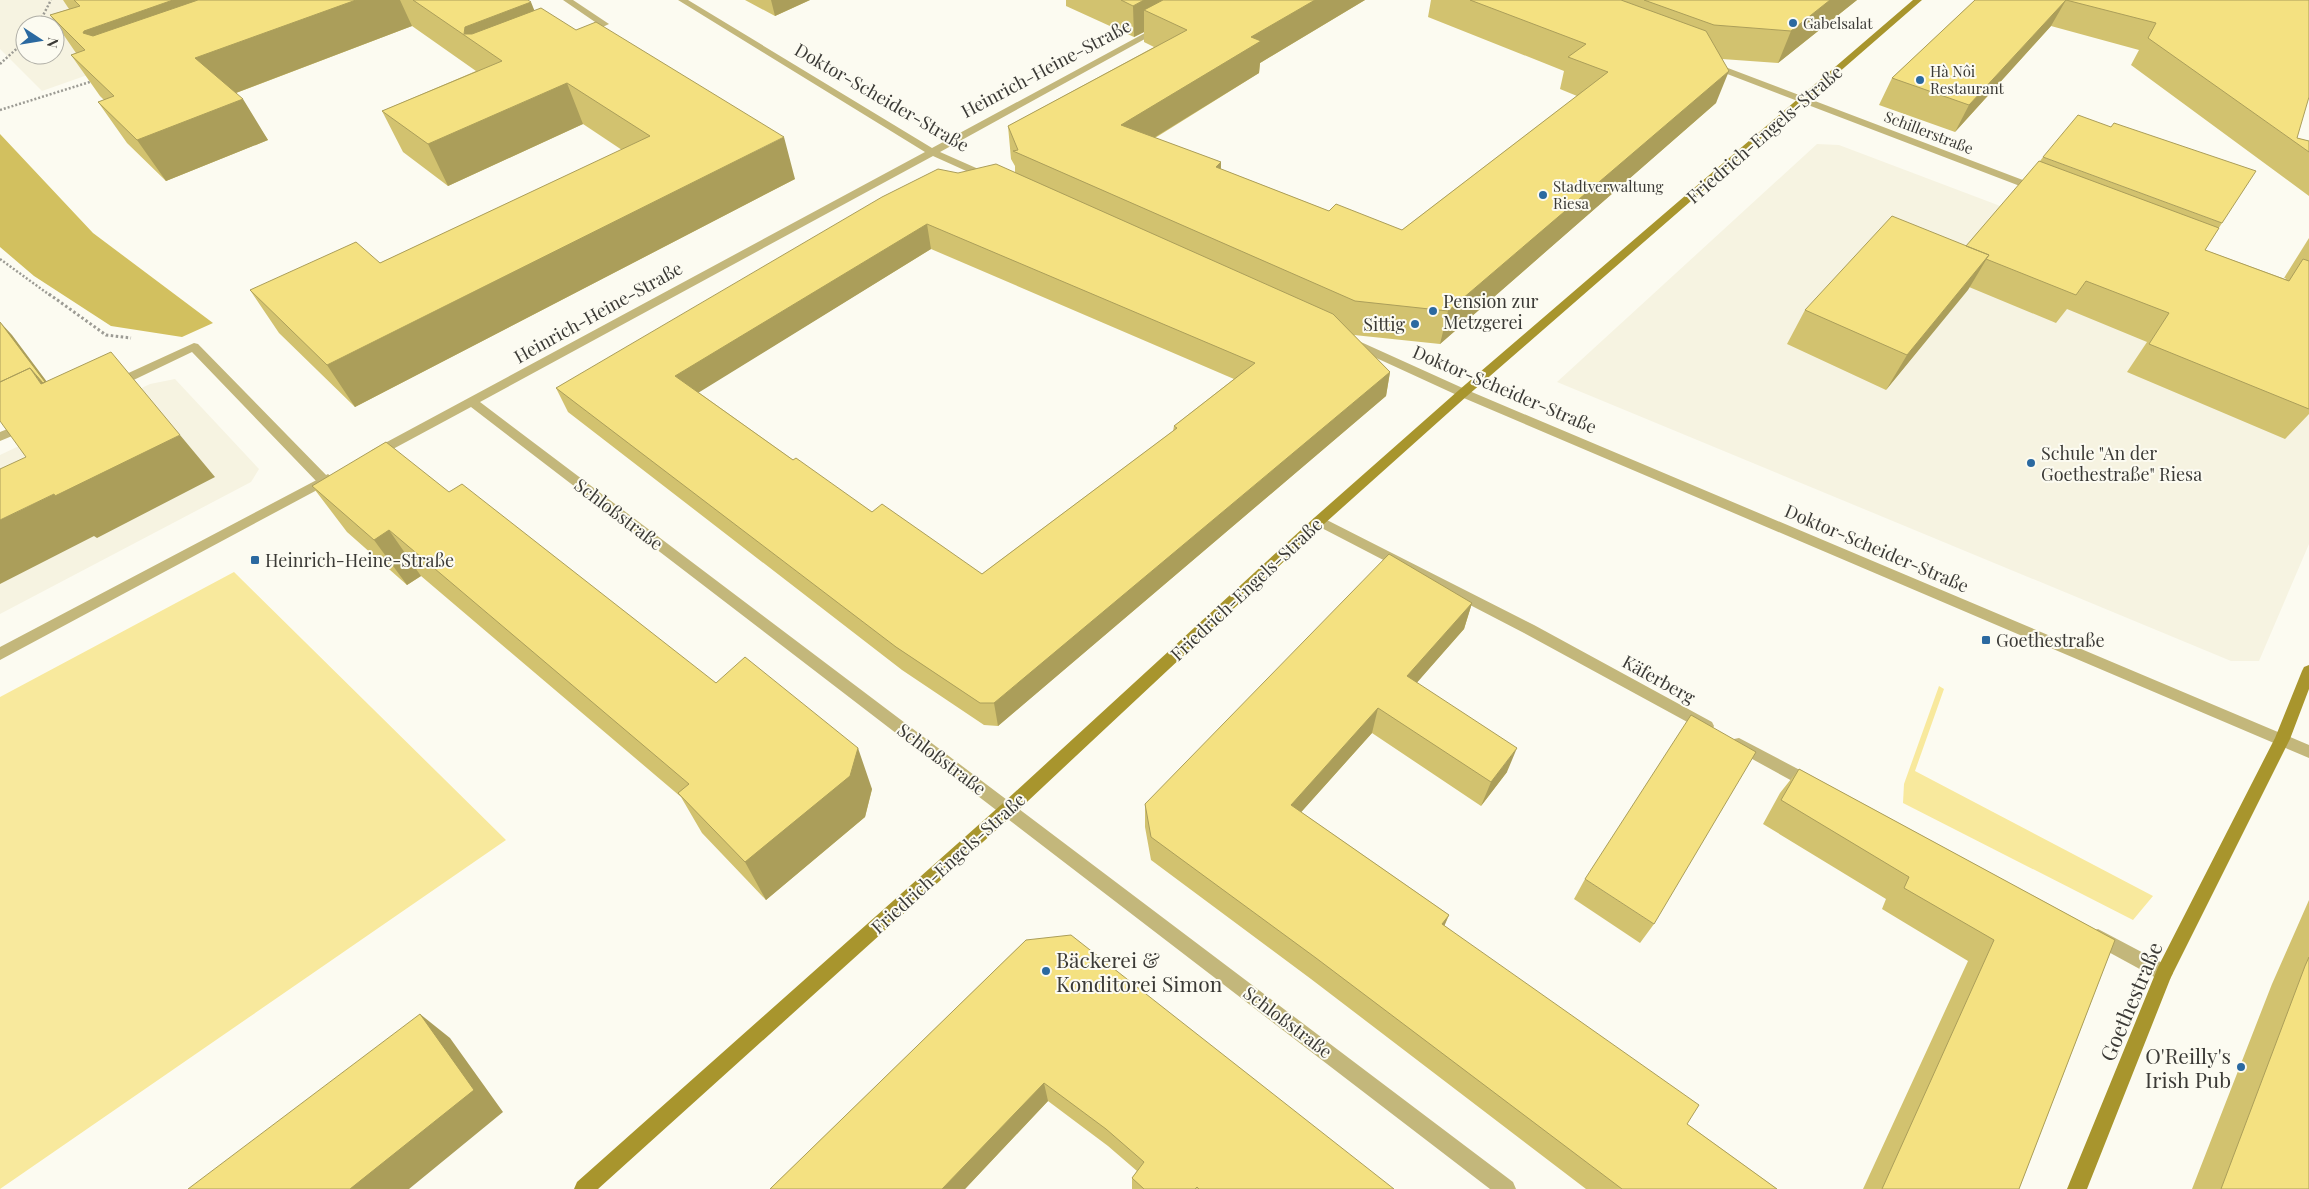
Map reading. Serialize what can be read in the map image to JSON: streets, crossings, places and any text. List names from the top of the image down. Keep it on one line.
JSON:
{"streets":{"main road":["Friedrich-Engels-Straße","Goethestraße"],"street":["Heinrich-Heine-Straße","Doktor-Scheider-Straße","Schillerstraße","Schloßstraße","Käferberg"]},"crossings":[["Heinrich-Heine-Straße","Doktor-Scheider-Straße"],["Heinrich-Heine-Straße","Schloßstraße"],["Doktor-Scheider-Straße","Friedrich-Engels-Straße"],["Doktor-Scheider-Straße","Goethestraße"],["Schillerstraße","Friedrich-Engels-Straße"],["Friedrich-Engels-Straße","Schloßstraße"],["Friedrich-Engels-Straße","Käferberg"]],"places":{"other":["Gabelsalat","Hà Nôi Restaurant","Stadtverwaltung Riesa","Pension zur Metzgerei","Sittig","Schule \"An der Goethestraße\" Riesa","Bäckerei & Konditorei Simon","O'Reilly's Irish Pub"],"transit":["Heinrich-Heine-Straße","Goethestraße"]},"north":"right"}
